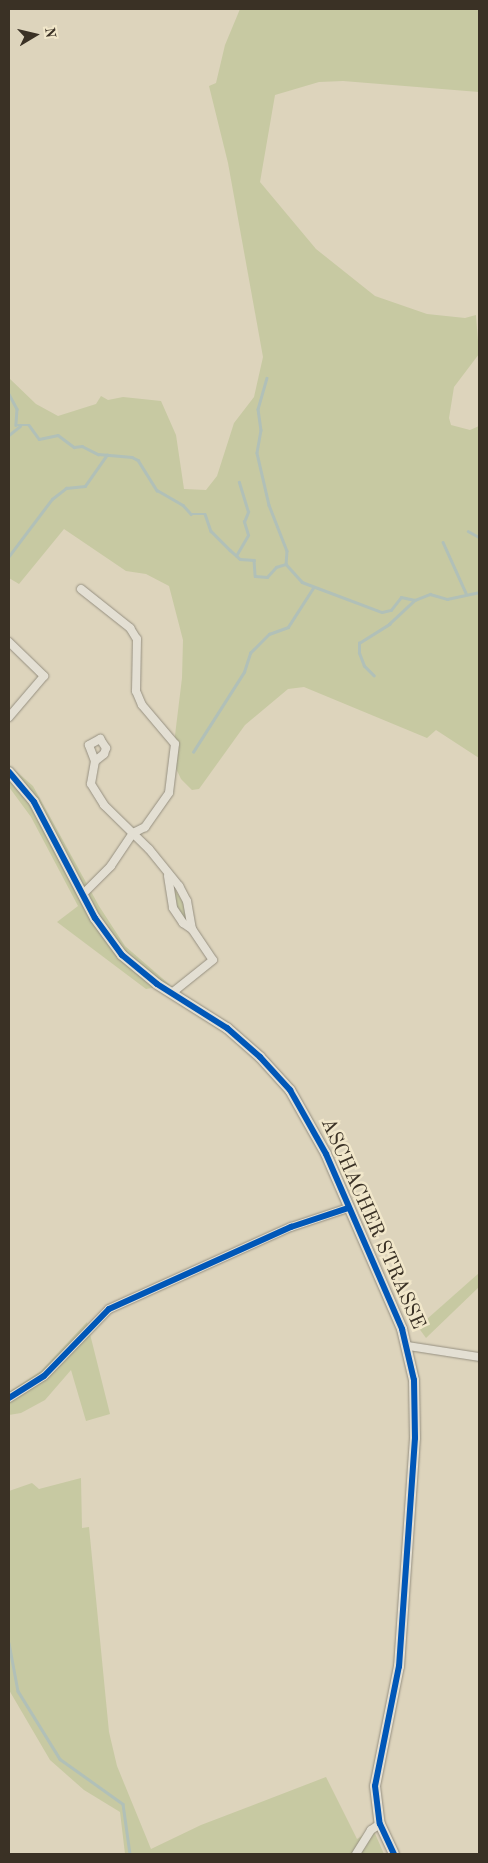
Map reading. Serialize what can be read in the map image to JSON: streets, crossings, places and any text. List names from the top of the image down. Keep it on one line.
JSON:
{"streets":{"street":["ASCHACHER STRASSE"]},"north":"right"}
